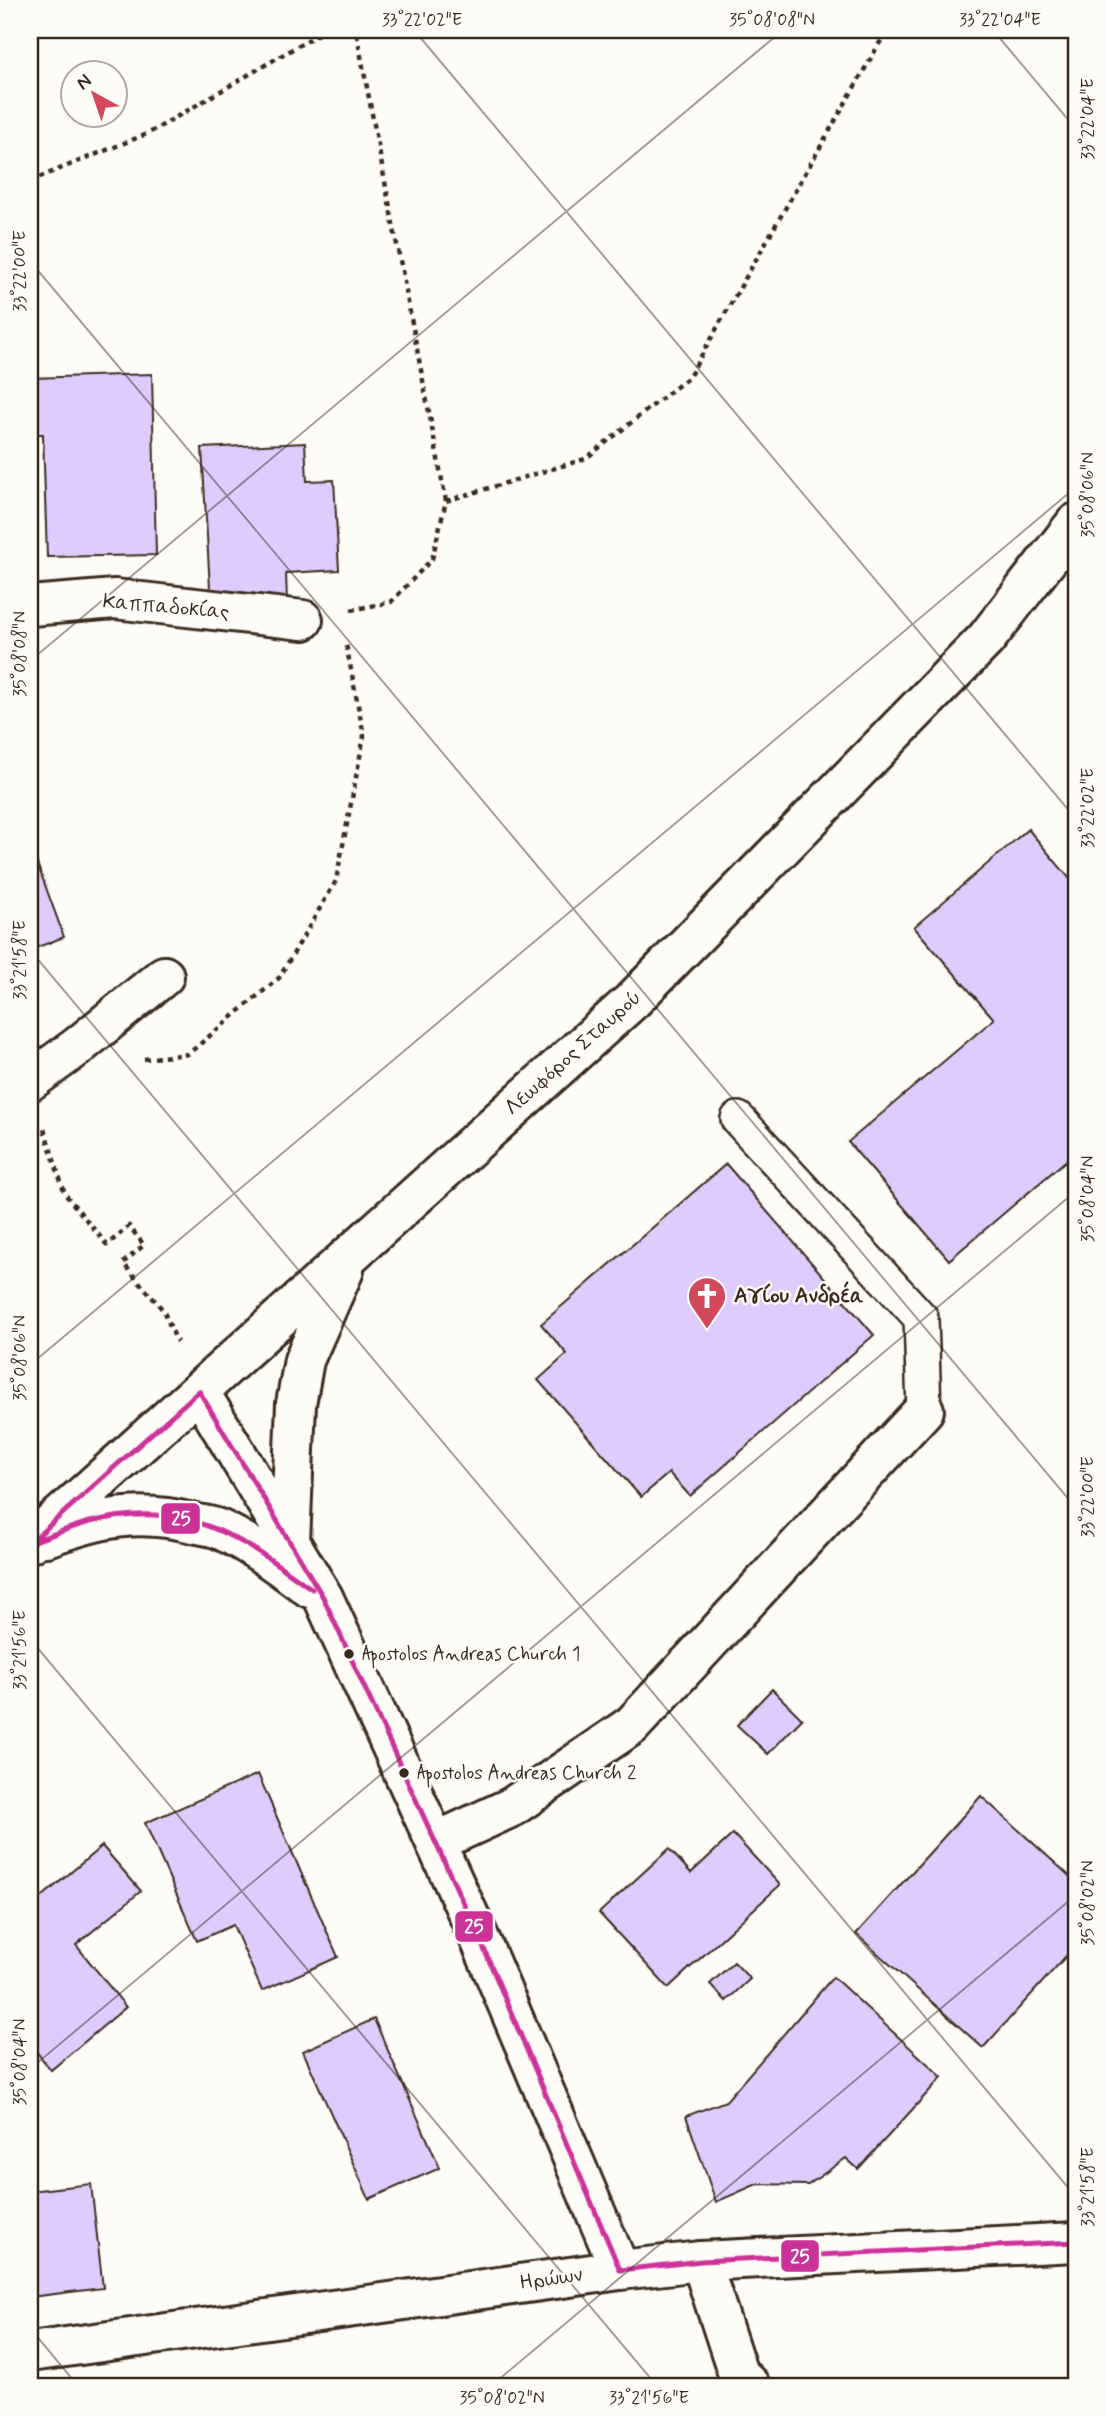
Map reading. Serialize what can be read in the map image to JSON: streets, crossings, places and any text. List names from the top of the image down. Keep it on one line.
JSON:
{"streets":{"street":["Καππαδοκίας","Λεωφόρος Σταυρού","Ηρώων"]},"places":{"church":["Αγίου Ανδρέα"],"other":["Apostolos Andreas Church 1","Apostolos Andreas Church 2"]},"lines":["transit line 25"],"north":"top left","coordinates":["33°22'02\"E","35°08'08\"N","33°22'04\"E","33°22'00\"E","35°08'06\"N","33°21'58\"E","35°08'04\"N","33°21'56\"E","35°08'02\"N"]}
